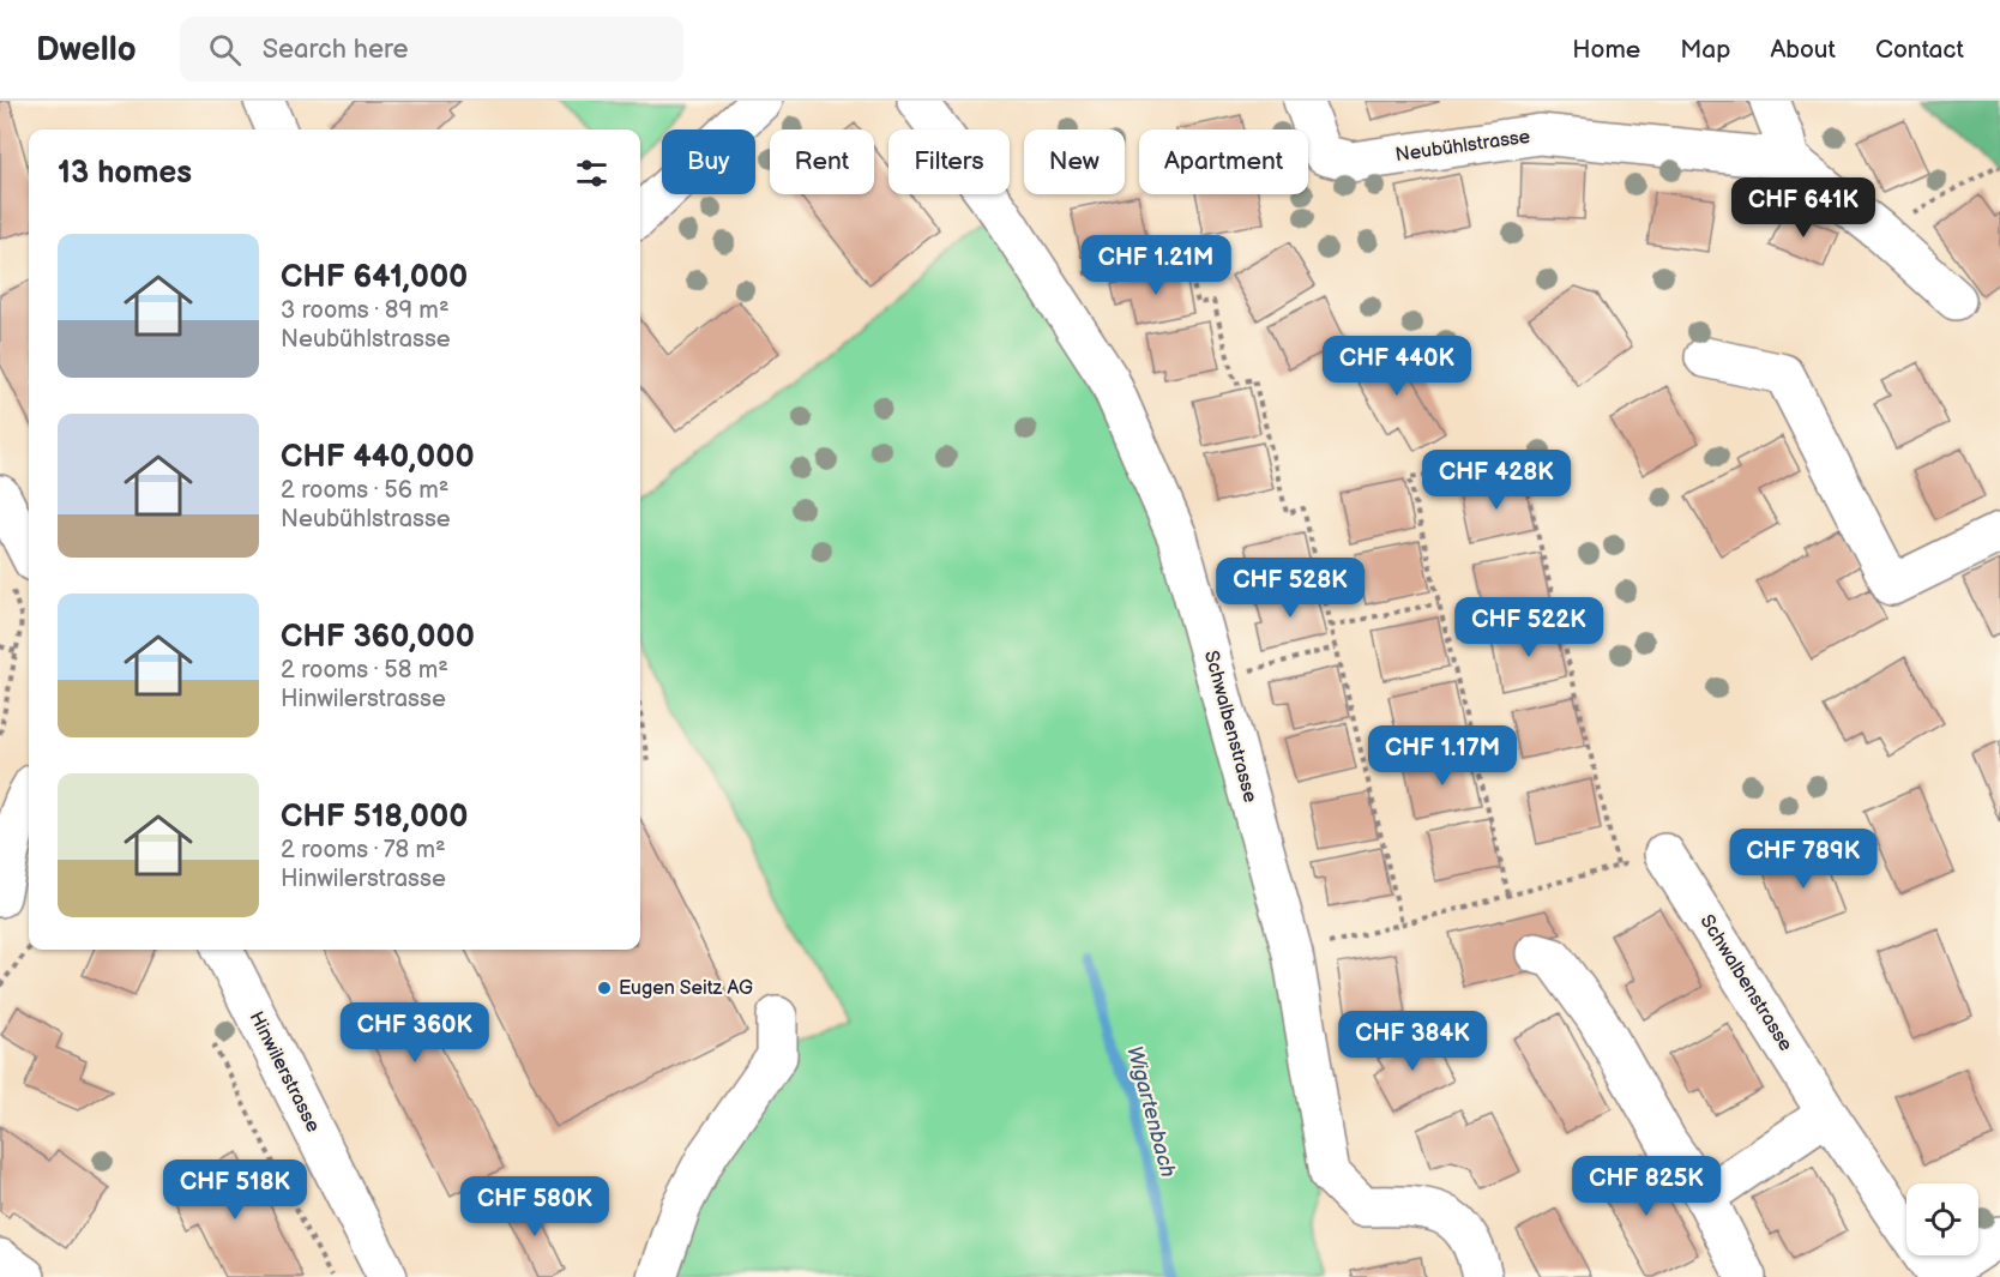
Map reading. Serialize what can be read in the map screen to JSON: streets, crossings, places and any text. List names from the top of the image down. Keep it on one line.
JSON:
{"streets":{"street":["Neubühlstrasse","Schwalbenstrasse","Hinwilerstrasse"]},"water":["Wigartenbach"],"places":["Eugen Seitz AG"],"page":{"header":"Dwello","search":"Search here","nav":["Home","Map","About","Contact"],"chip":["Buy","Rent","Filters","New","Apartment"],"heading":"13 homes","price":["CHF 641K","CHF 1.21M","CHF 440K","CHF 428K","CHF 528K","CHF 522K","CHF 1.17M","CHF 789K","CHF 360K","CHF 384K","CHF 825K","CHF 518K","CHF 580K"],"list":[{"name":"CHF 641,000","note":"3 rooms · 89 m² · Neubühlstrasse"},{"name":"CHF 440,000","note":"2 rooms · 56 m² · Neubühlstrasse"},{"name":"CHF 360,000","note":"2 rooms · 58 m² · Hinwilerstrasse"},{"name":"CHF 518,000","note":"2 rooms · 78 m² · Hinwilerstrasse"}]}}
